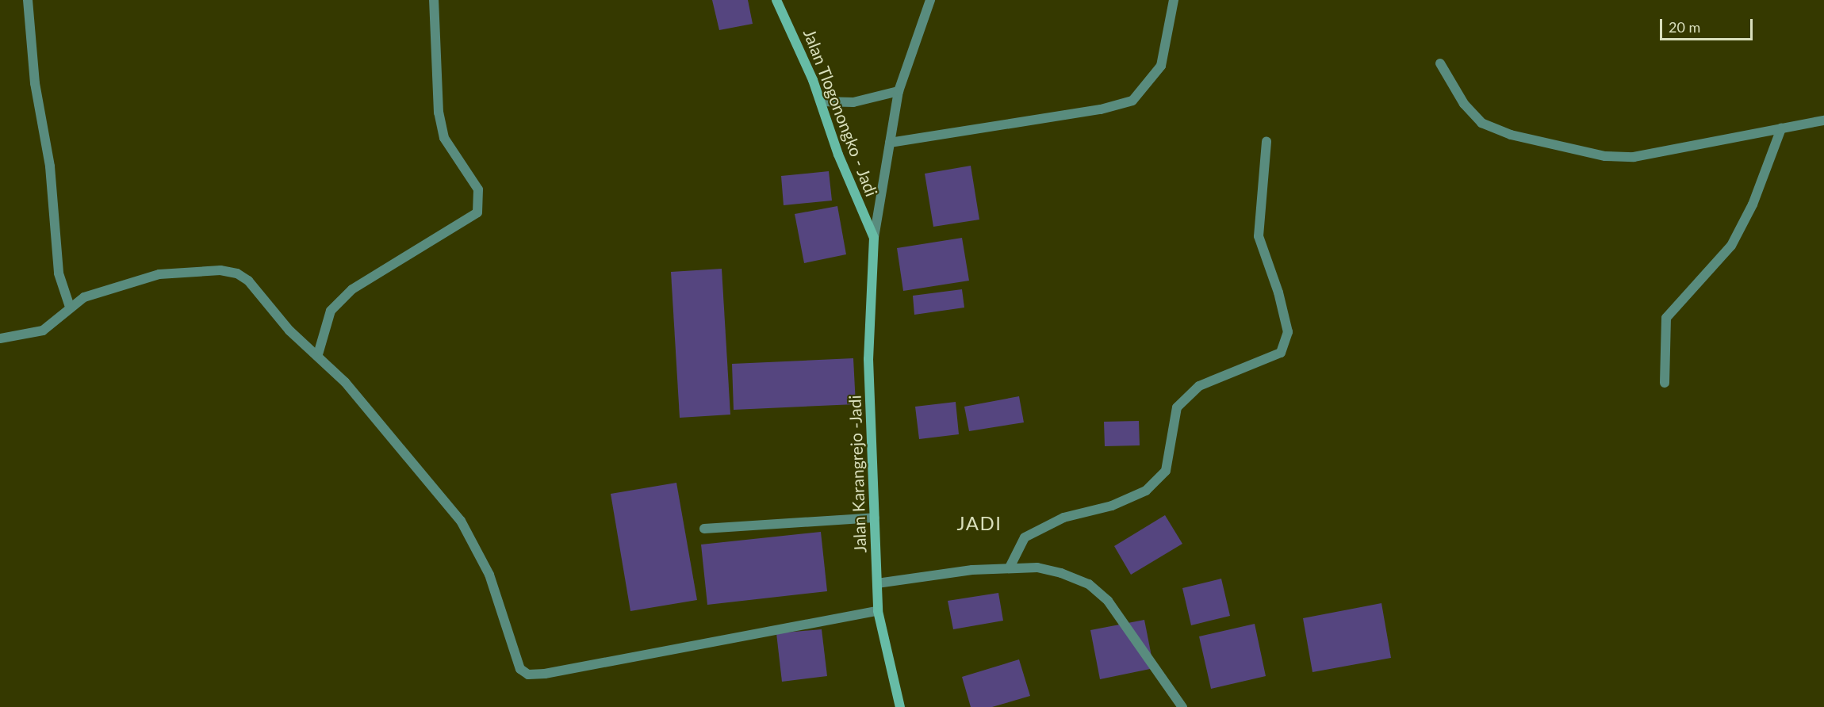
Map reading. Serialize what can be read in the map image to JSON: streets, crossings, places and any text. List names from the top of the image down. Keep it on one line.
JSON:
{"streets":{"street":["Jalan Tlogonongko - Jadi","Jalan Karangrejo -Jadi"]},"crossings":[["Jalan Tlogonongko - Jadi","Jalan Karangrejo -Jadi"]],"districts":["JADI"],"scale_bar":"20 m"}
